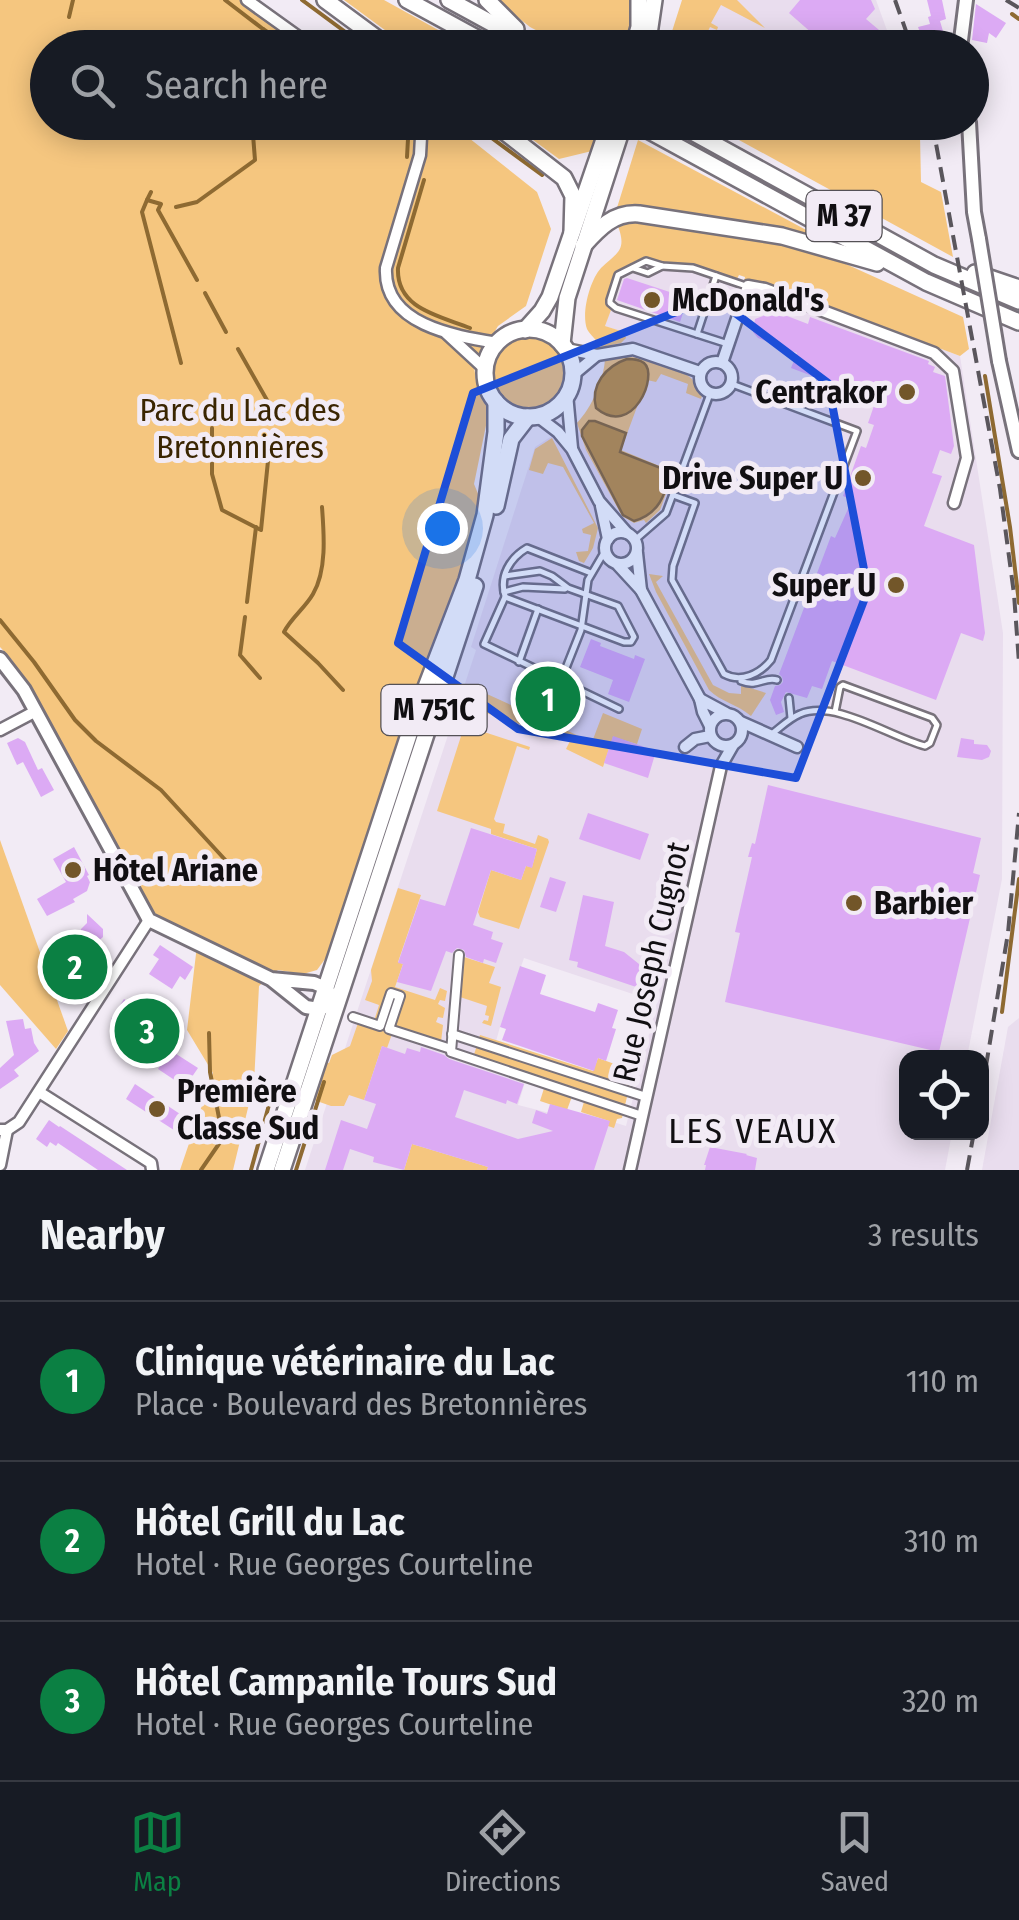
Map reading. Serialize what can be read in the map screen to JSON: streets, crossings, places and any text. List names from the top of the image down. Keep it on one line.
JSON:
{"streets":{"main road":["M 37","M 751C"],"street":["Rue Joseph Cugnot"]},"districts":["LES VEAUX"],"parks":["Parc du Lac des Bretonnières"],"places":["McDonald's","Centrakor","Drive Super U","Super U","Hôtel Ariane","Barbier","Première Classe Sud"],"page":{"search":"Search here","pins":["1","2","3"],"heading":["Nearby","3 results"],"list":[{"mark":"1","name":"Clinique vétérinaire du Lac","note":"Place · Boulevard des Bretonnières","value":"110 m"},{"mark":"2","name":"Hôtel Grill du Lac","note":"Hotel · Rue Georges Courteline","value":"310 m"},{"mark":"3","name":"Hôtel Campanile Tours Sud","note":"Hotel · Rue Georges Courteline","value":"320 m"}],"nav":["Map","Directions","Saved"]}}
